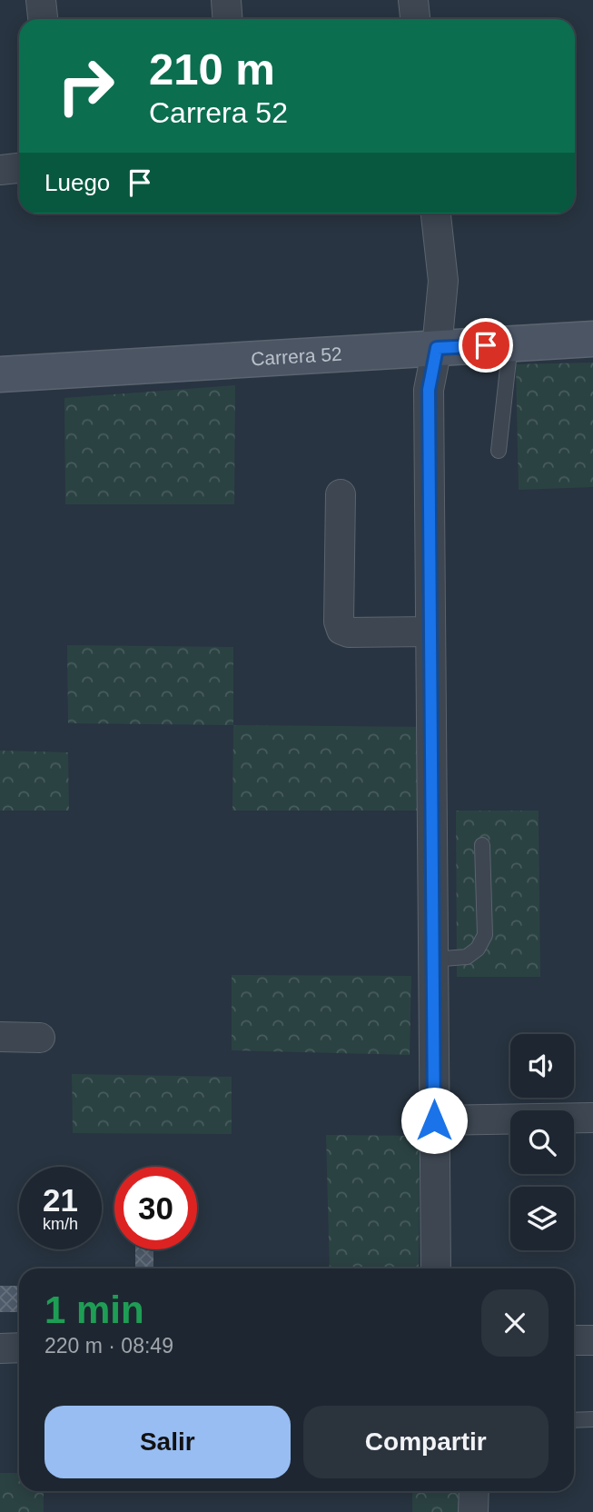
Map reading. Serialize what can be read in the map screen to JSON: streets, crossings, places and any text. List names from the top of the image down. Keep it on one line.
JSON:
{"streets":{"street":["Carrera 52"]},"page":{"turn":["210 m","Carrera 52"],"then":"Luego","speed":"21 km/h","limit":"30","heading":["1 min","220 m · 08:49"],"buttons":["Salir","Compartir"]}}
